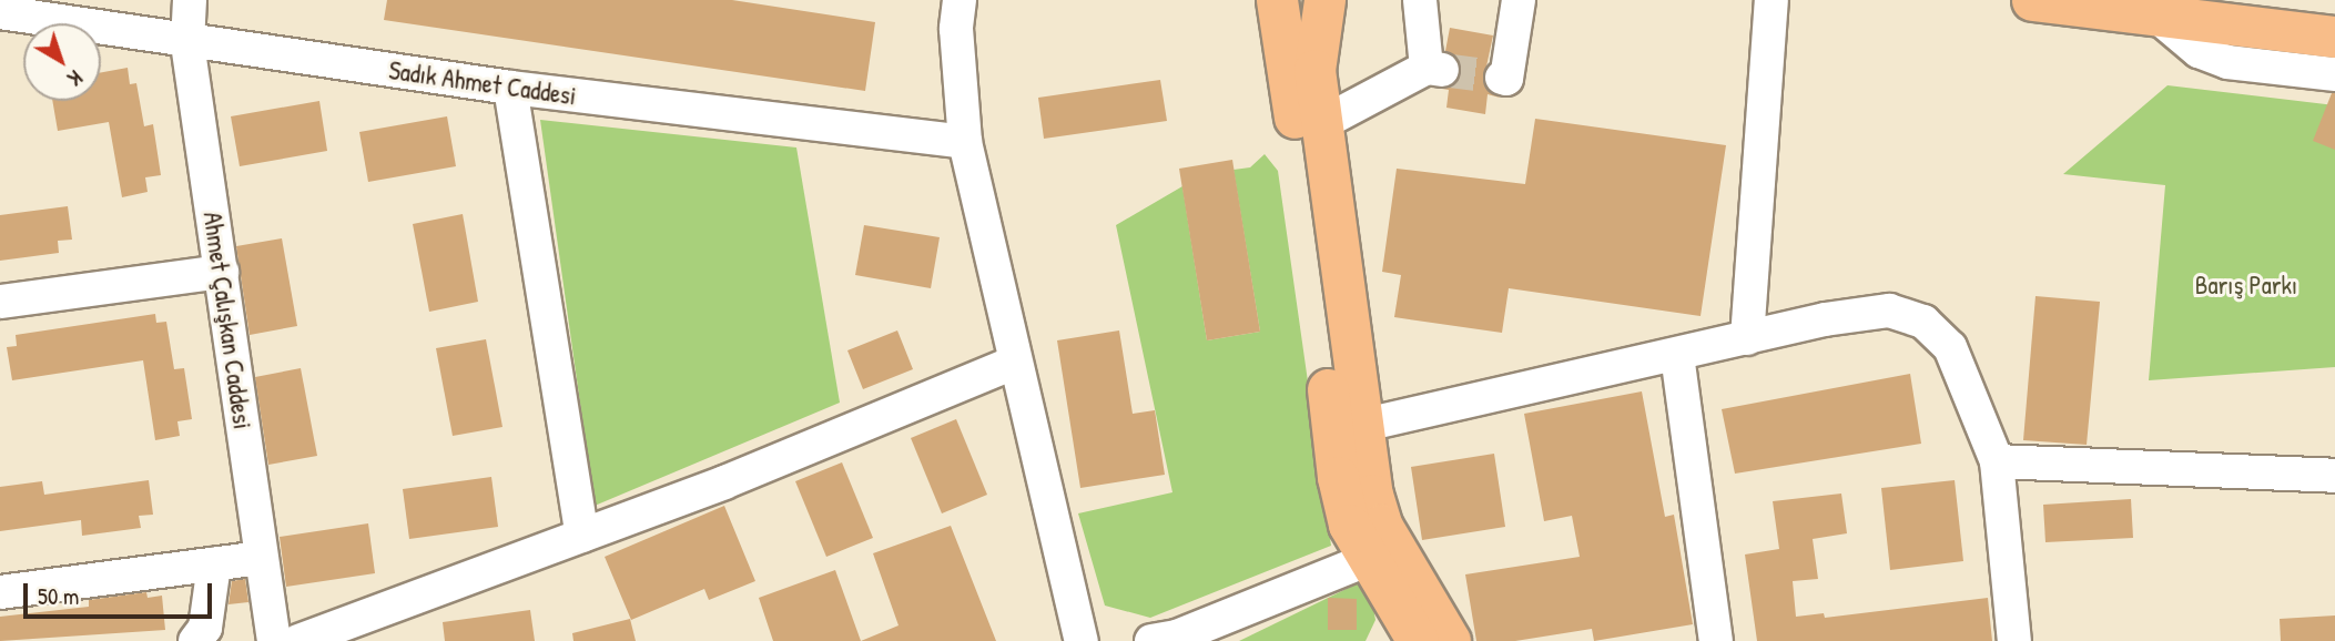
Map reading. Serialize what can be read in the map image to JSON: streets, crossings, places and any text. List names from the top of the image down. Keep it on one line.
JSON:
{"streets":{"street":["Sadık Ahmet Caddesi","Ahmet Çalışkan Caddesi"]},"crossings":[["Sadık Ahmet Caddesi","Ahmet Çalışkan Caddesi"]],"parks":["Barış Parkı"],"scale_bar":"50 m","north":"bottom right"}
